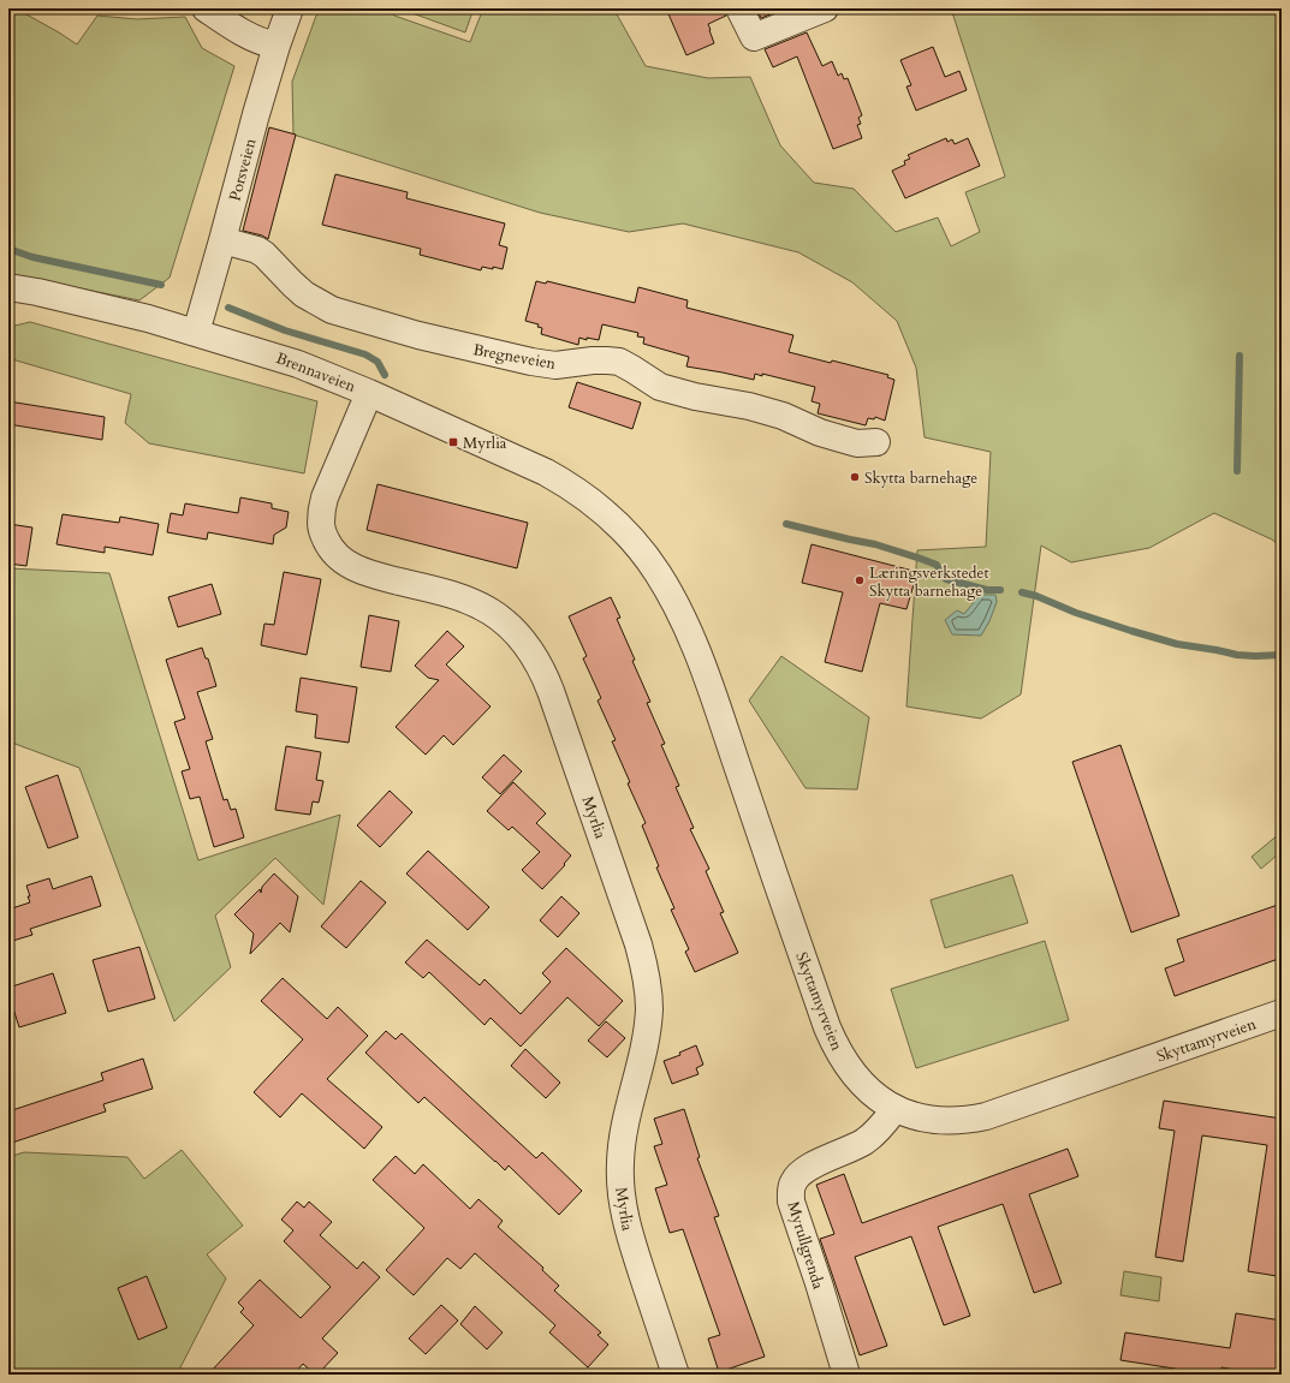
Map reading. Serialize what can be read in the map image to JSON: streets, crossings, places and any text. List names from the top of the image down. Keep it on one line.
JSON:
{"streets":{"street":["Porsveien","Bregneveien","Brennaveien","Myrlia","Skyttamyrveien","Myrullgrenda"]},"crossings":[["Porsveien","Bregneveien"],["Porsveien","Brennaveien"],["Brennaveien","Myrlia"],["Brennaveien","Skyttamyrveien"],["Skyttamyrveien","Myrullgrenda"]],"places":{"transit":["Myrlia"],"other":["Skytta barnehage","Læringsverkstedet Skytta barnehage"]}}
